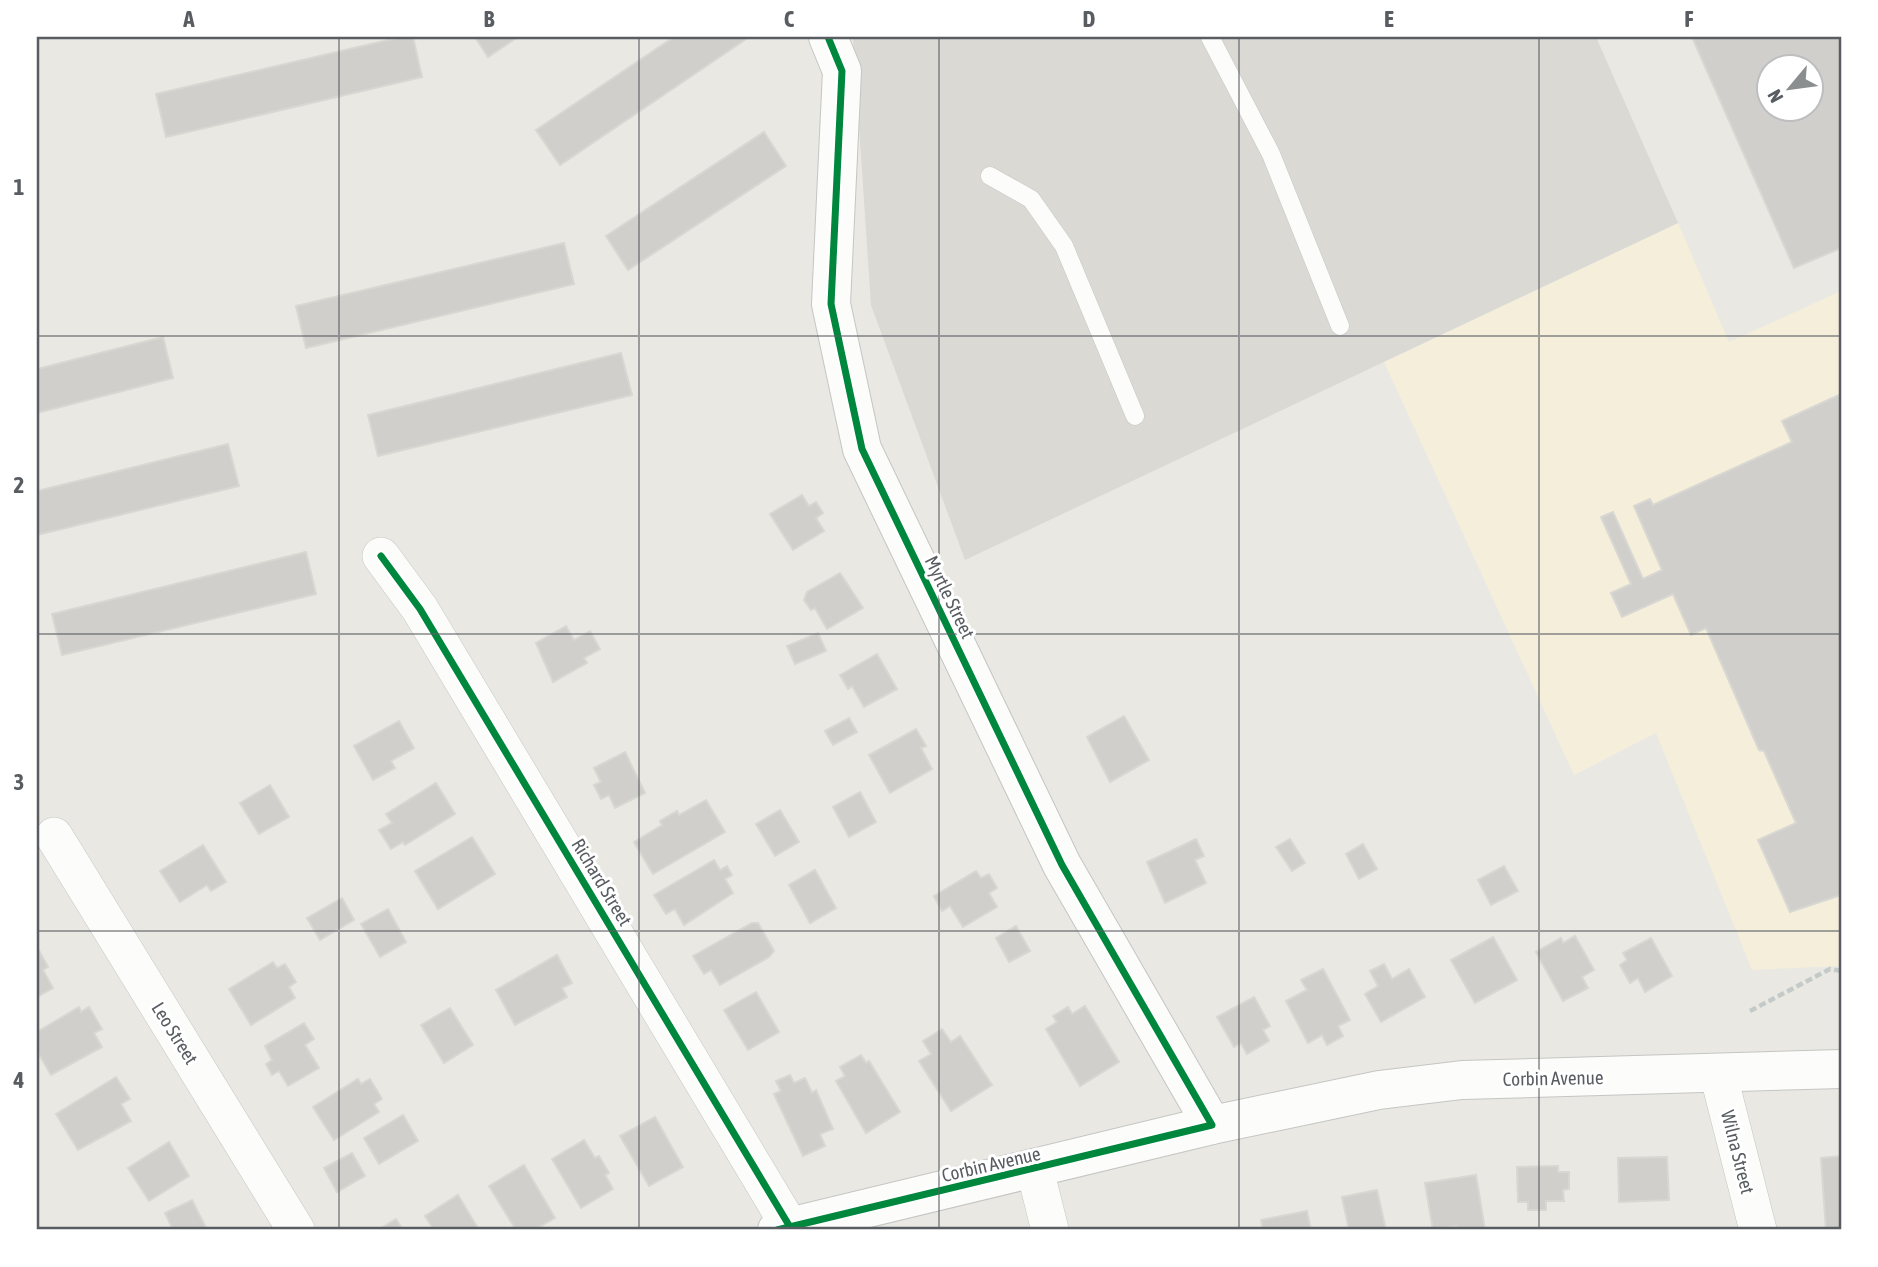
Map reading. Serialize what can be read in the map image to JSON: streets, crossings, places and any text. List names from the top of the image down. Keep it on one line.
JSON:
{"streets":{"street":["Myrtle Street","Richard Street","Leo Street","Corbin Avenue","Wilna Street"]},"crossings":[["Myrtle Street","Corbin Avenue"],["Richard Street","Corbin Avenue"],["Corbin Avenue","Wilna Street"]],"north":"bottom left","grid":{"columns":["A","B","C","D","E","F"],"rows":["1","2","3","4"]}}
